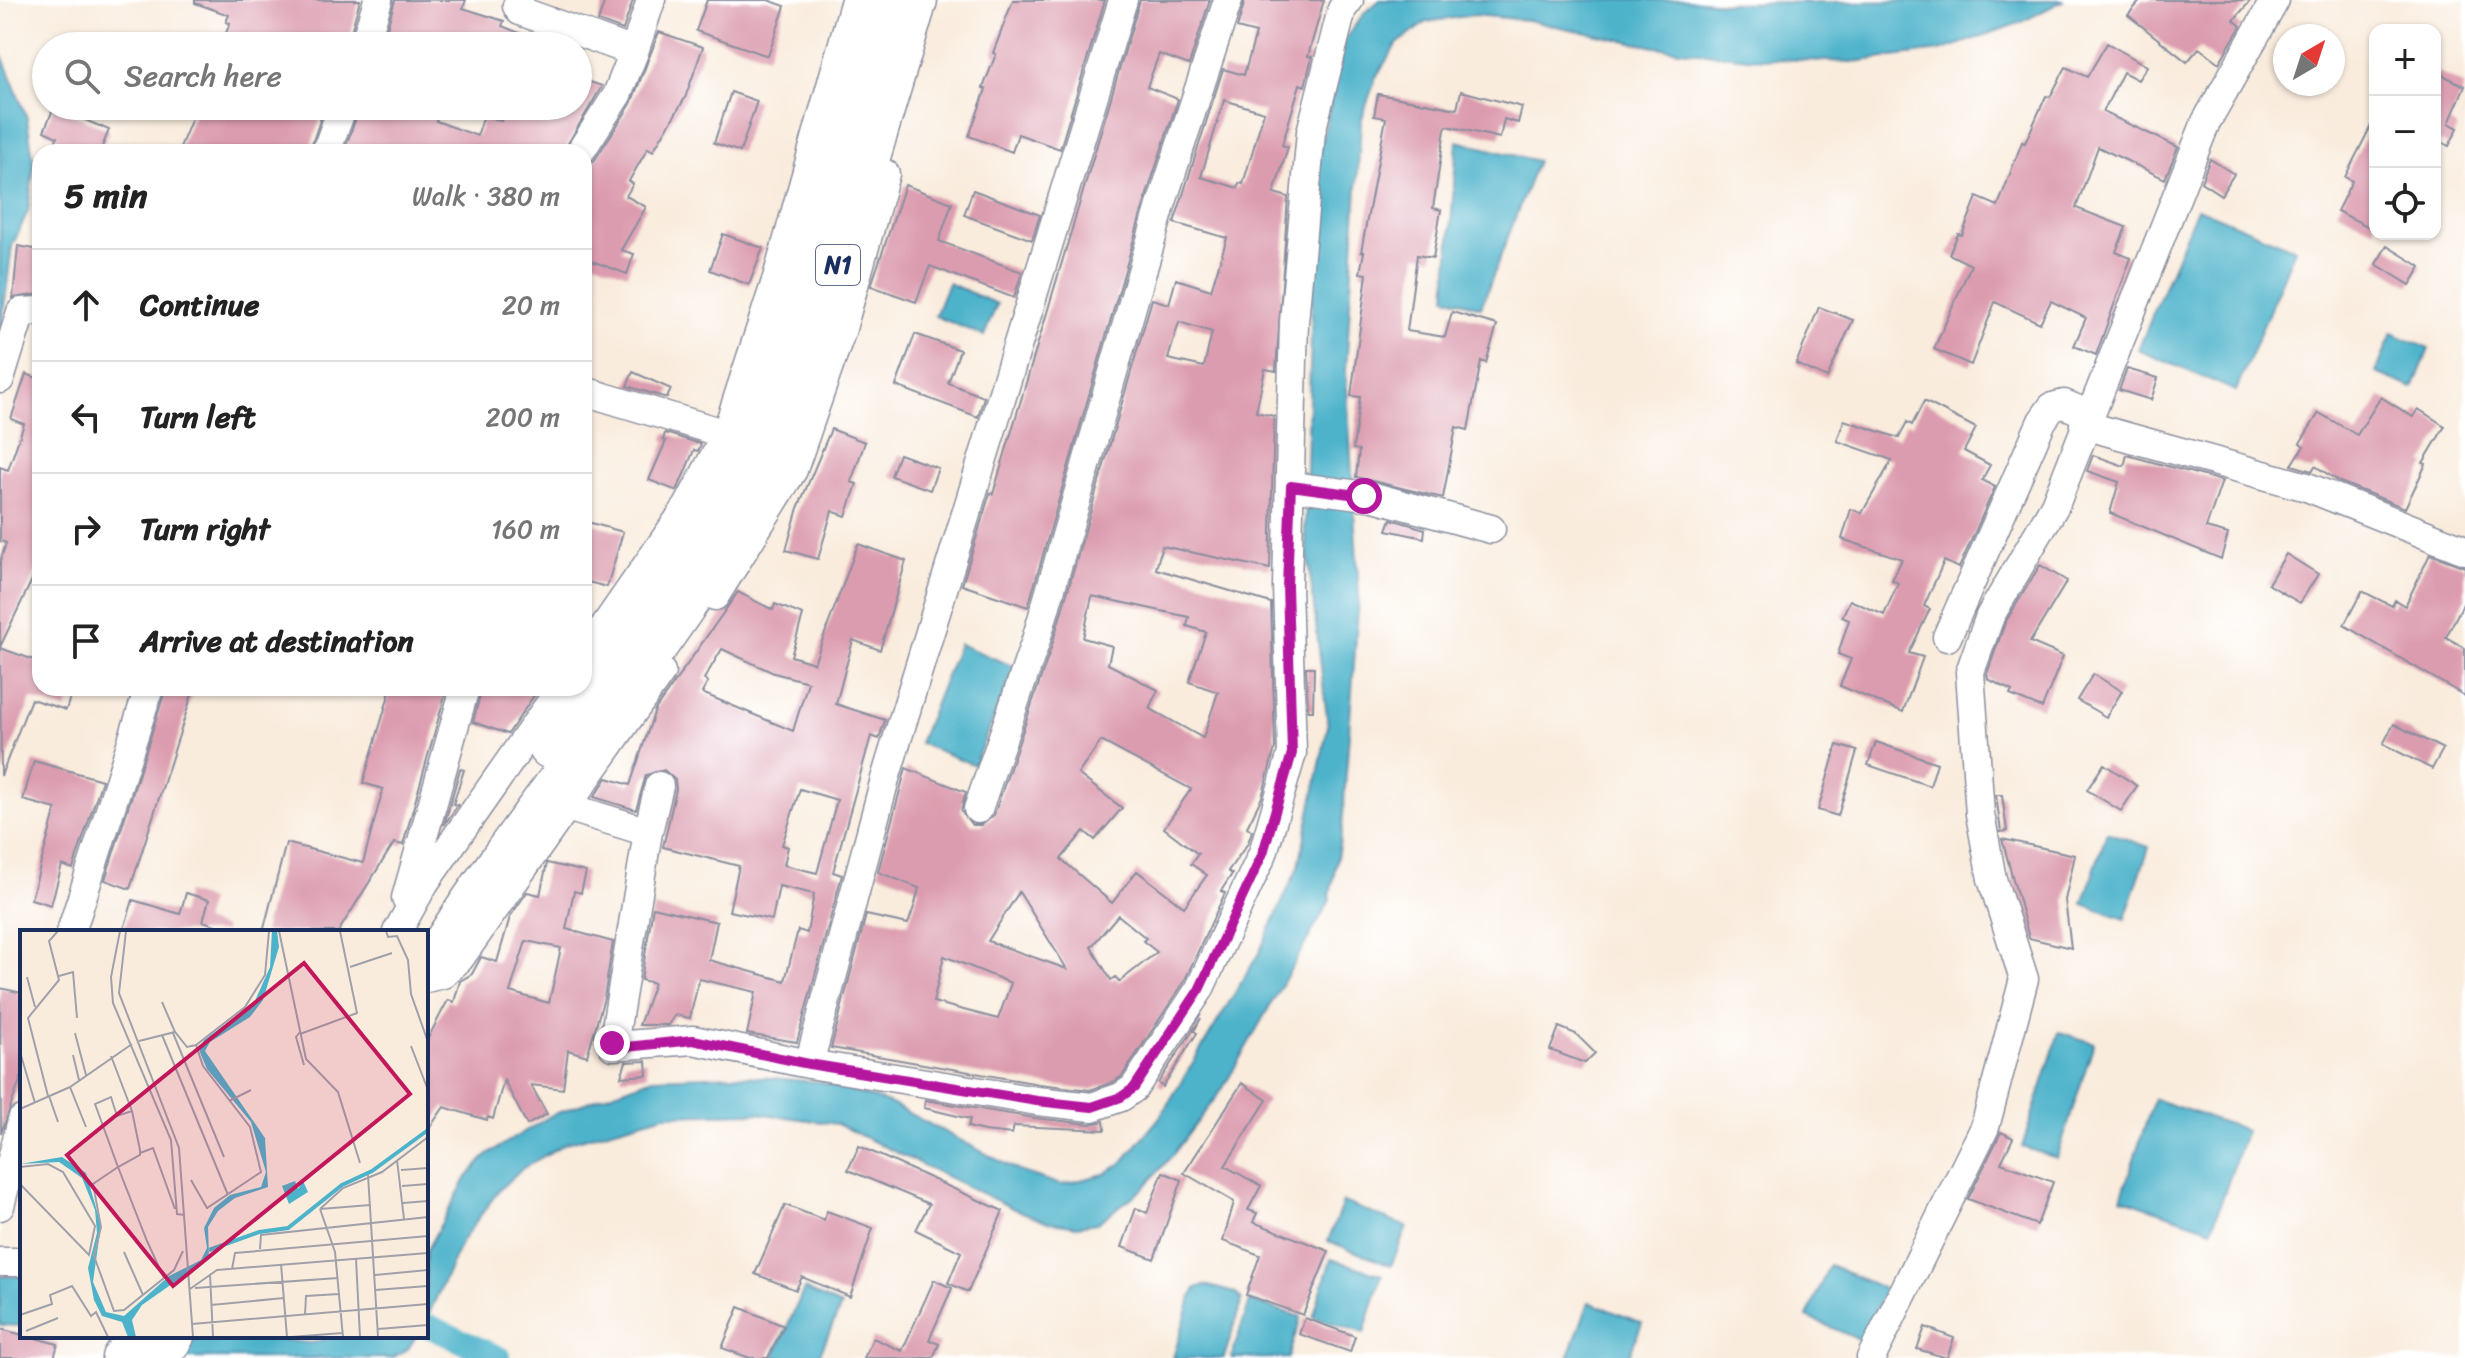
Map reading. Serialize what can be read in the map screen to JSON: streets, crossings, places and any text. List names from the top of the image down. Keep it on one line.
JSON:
{"streets":{"highway":["N1"]},"north":"top right","page":{"map_buttons":["+","−"],"search":"Search here","heading":["5 min","Walk · 380 m"],"list":[["Continue","20 m"],["Turn left","200 m"],["Turn right","160 m"],"Arrive at destination"]}}
